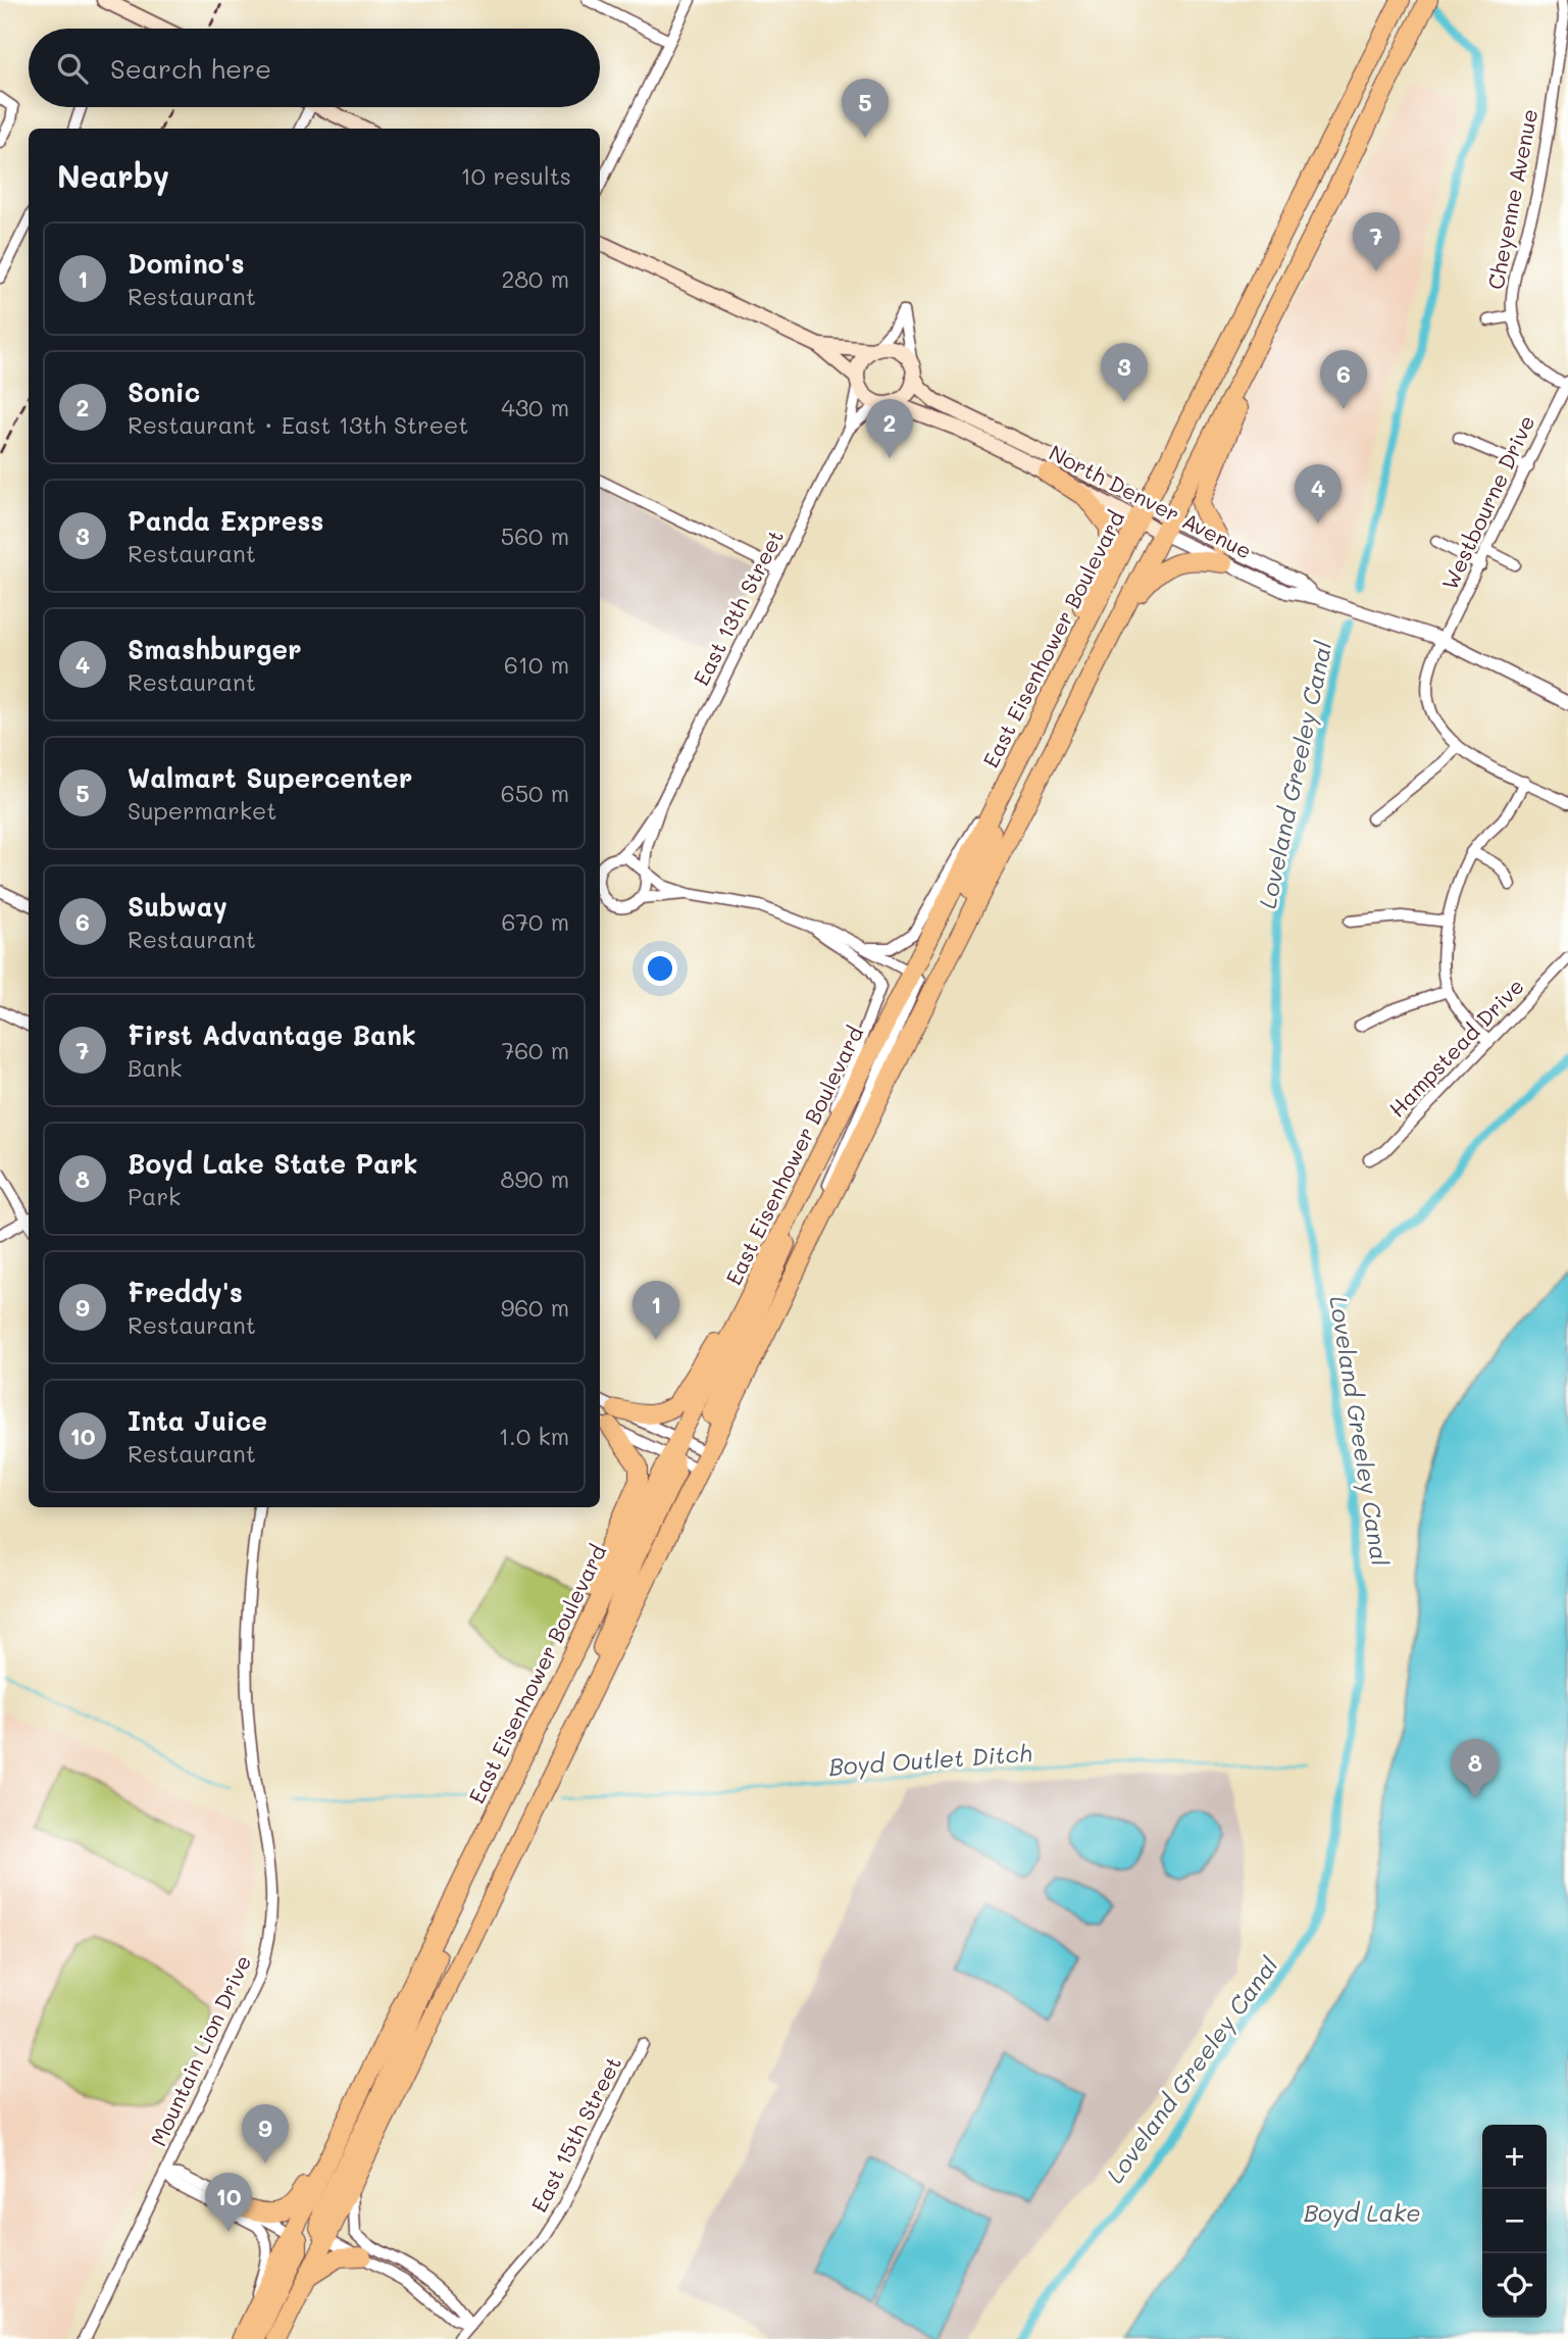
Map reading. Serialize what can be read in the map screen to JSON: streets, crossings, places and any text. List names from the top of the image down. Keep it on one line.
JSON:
{"streets":{"highway":["East Eisenhower Boulevard"],"main road":["North Denver Avenue"],"street":["Cheyenne Avenue","Westbourne Drive","East 13th Street","Hampstead Drive","Mountain Lion Drive","East 15th Street"]},"crossings":[["Cheyenne Avenue","Westbourne Drive"],["North Denver Avenue","Westbourne Drive"],["North Denver Avenue","East 13th Street"],["North Denver Avenue","East Eisenhower Boulevard"]],"water":["Loveland Greeley Canal","Boyd Outlet Ditch","Boyd Lake"],"page":{"search":"Search here","pins":["5","7","3","6","2","4","1","8","9","10"],"heading":["Nearby","10 results"],"list":[{"mark":"1","name":"Domino's","note":"Restaurant","value":"280 m"},{"mark":"2","name":"Sonic","note":"Restaurant · East 13th Street","value":"430 m"},{"mark":"3","name":"Panda Express","note":"Restaurant","value":"560 m"},{"mark":"4","name":"Smashburger","note":"Restaurant","value":"610 m"},{"mark":"5","name":"Walmart Supercenter","note":"Supermarket","value":"650 m"},{"mark":"6","name":"Subway","note":"Restaurant","value":"670 m"},{"mark":"7","name":"First Advantage Bank","note":"Bank","value":"760 m"},{"mark":"8","name":"Boyd Lake State Park","note":"Park","value":"890 m"},{"mark":"9","name":"Freddy's","note":"Restaurant","value":"960 m"},{"mark":"10","name":"Inta Juice","note":"Restaurant","value":"1.0 km"}],"map_buttons":["+","−"]}}
